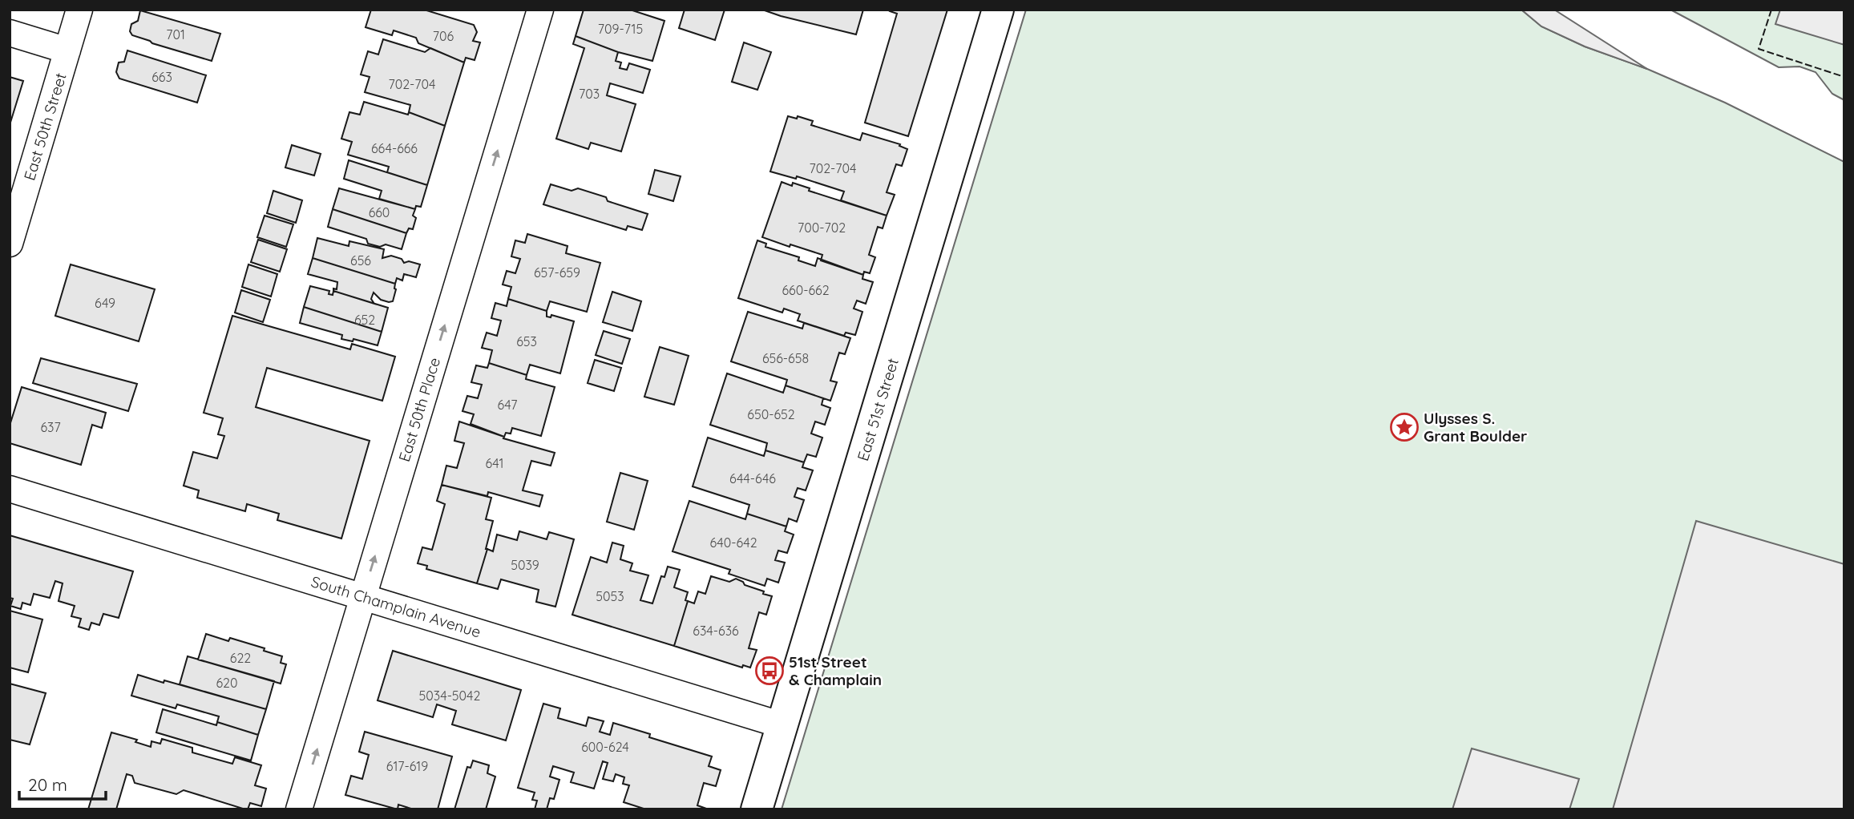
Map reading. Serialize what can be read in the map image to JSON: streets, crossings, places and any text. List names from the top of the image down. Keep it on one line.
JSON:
{"streets":{"main road":["East 51st Street"],"street":["East 50th Street","East 50th Place","South Champlain Avenue"]},"crossings":[["East 50th Place","South Champlain Avenue"],["East 51st Street","South Champlain Avenue"]],"one_way":["East 50th Place"],"places":{"place":["Ulysses S. Grant Boulder"],"bus stop":["51st Street & Champlain"]},"house_numbers":["709-715","701","706","663","702-704","703","664-666","702-704","660","700-702","656","657-659","660-662","649","652","653","656-658","647","650-652","637","641","644-646","640-642","5039","5053","634-636","622","620","5034-5042","600-624","617-619"],"scale_bar":"20 m"}
